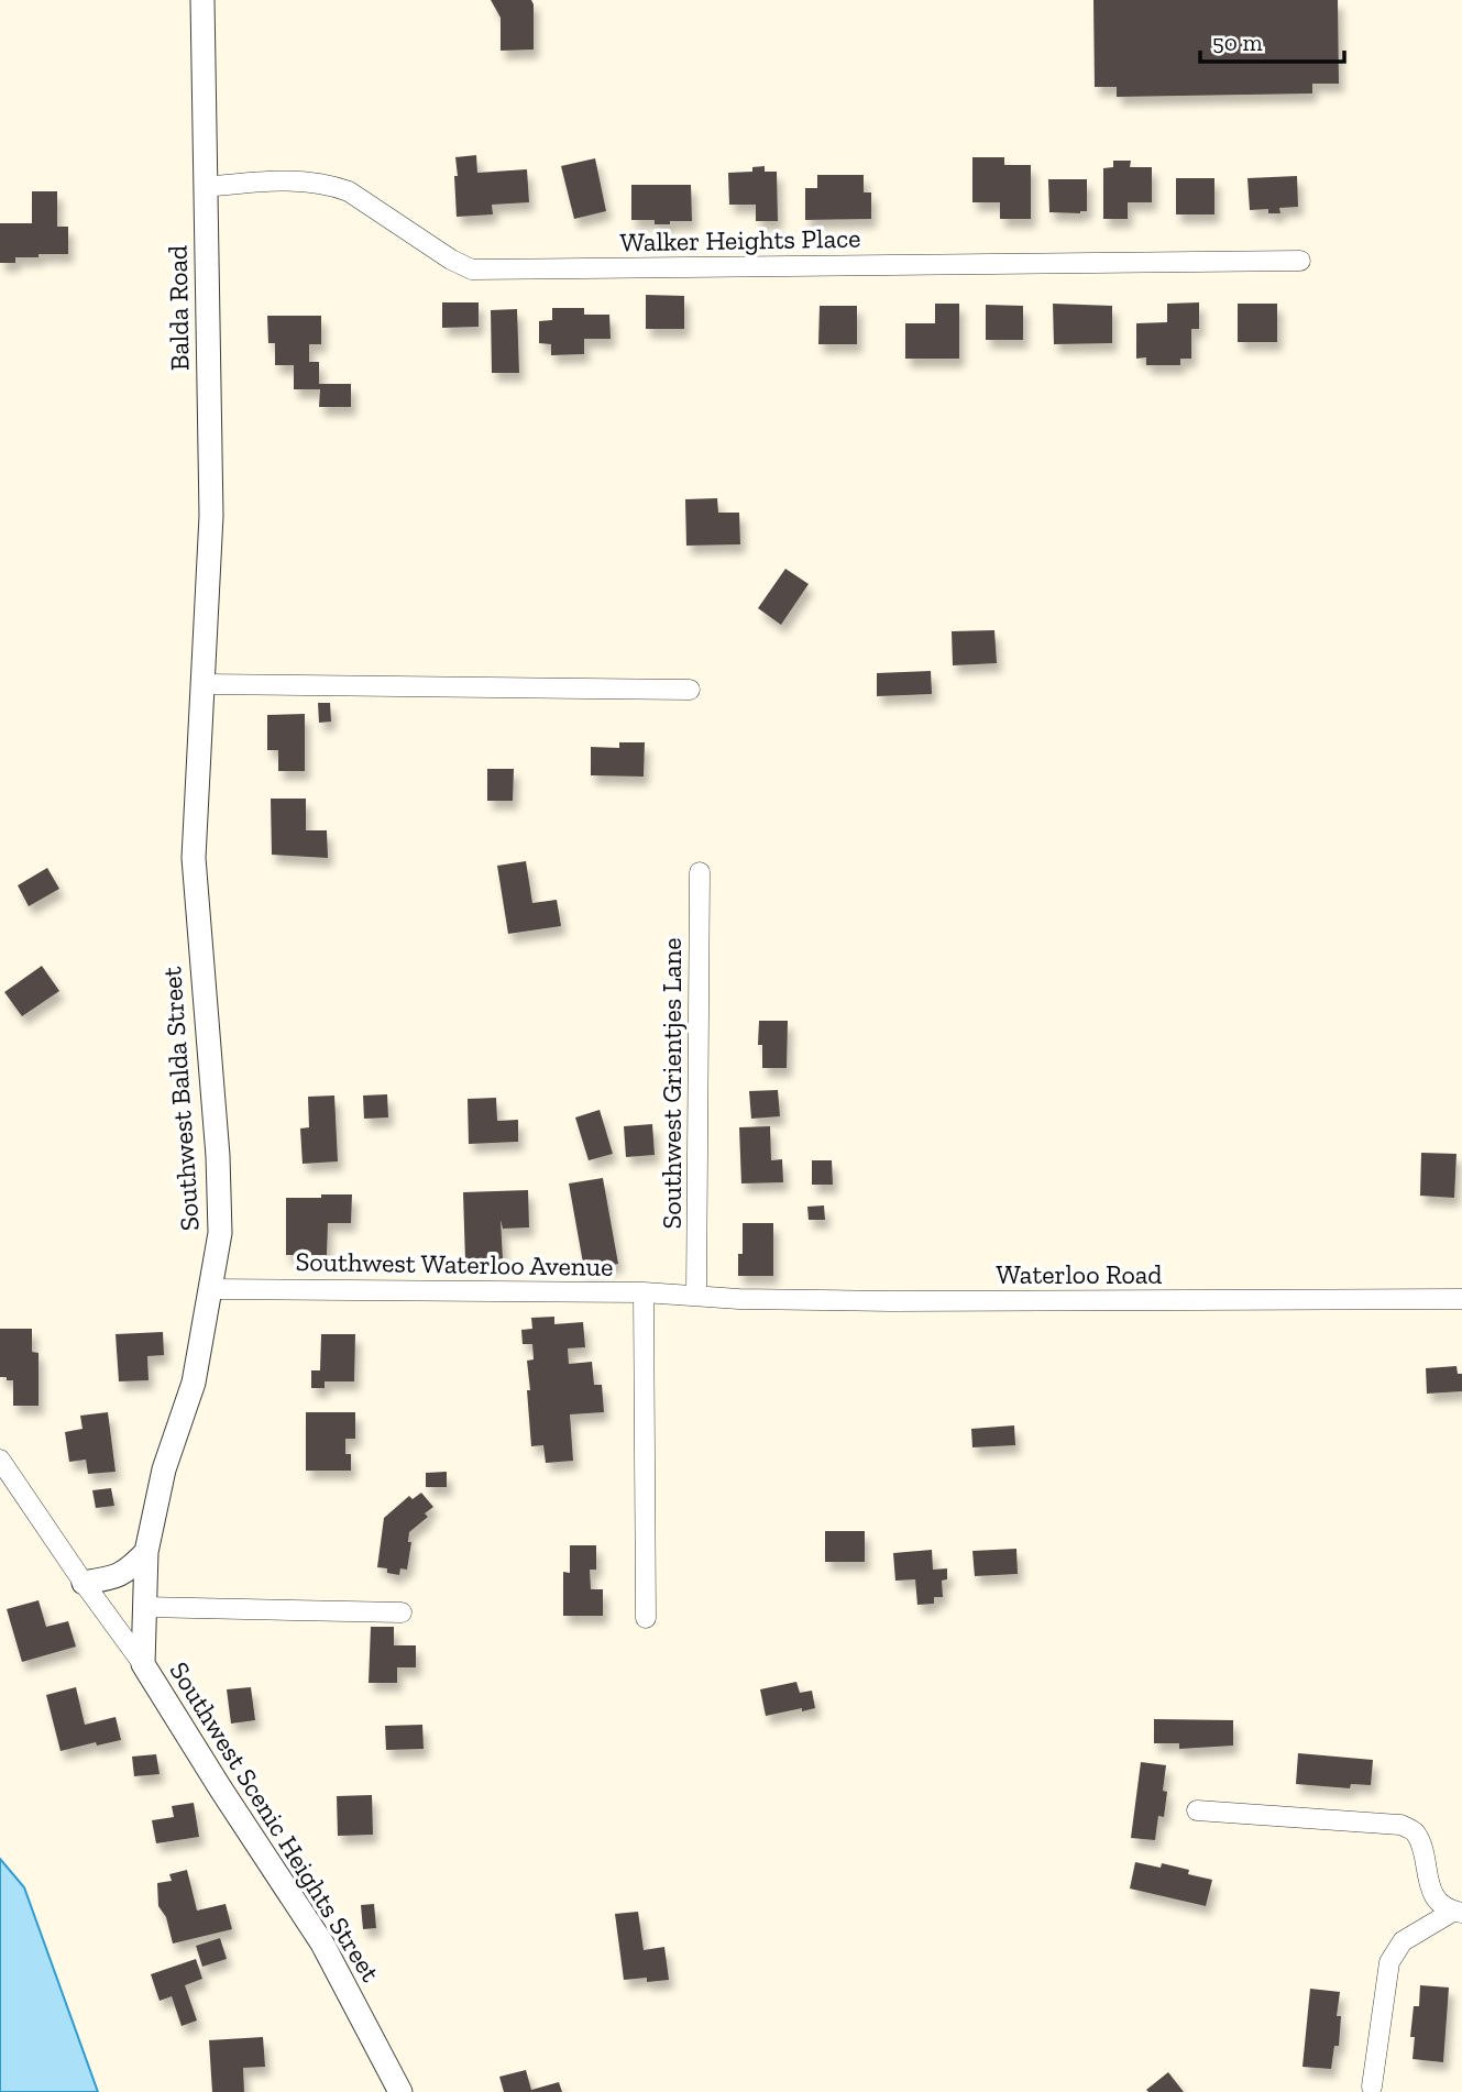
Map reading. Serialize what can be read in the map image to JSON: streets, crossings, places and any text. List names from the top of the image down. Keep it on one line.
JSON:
{"streets":{"street":["Walker Heights Place","Balda Road","Southwest Grientjes Lane","Southwest Balda Street","Southwest Waterloo Avenue","Waterloo Road","Southwest Scenic Heights Street"]},"crossings":[["Walker Heights Place","Balda Road"],["Balda Road","Southwest Balda Street"],["Southwest Grientjes Lane","Southwest Waterloo Avenue"],["Southwest Grientjes Lane","Waterloo Road"],["Southwest Balda Street","Southwest Waterloo Avenue"],["Southwest Balda Street","Southwest Scenic Heights Street"],["Southwest Waterloo Avenue","Waterloo Road"]],"scale_bar":"50 m"}
